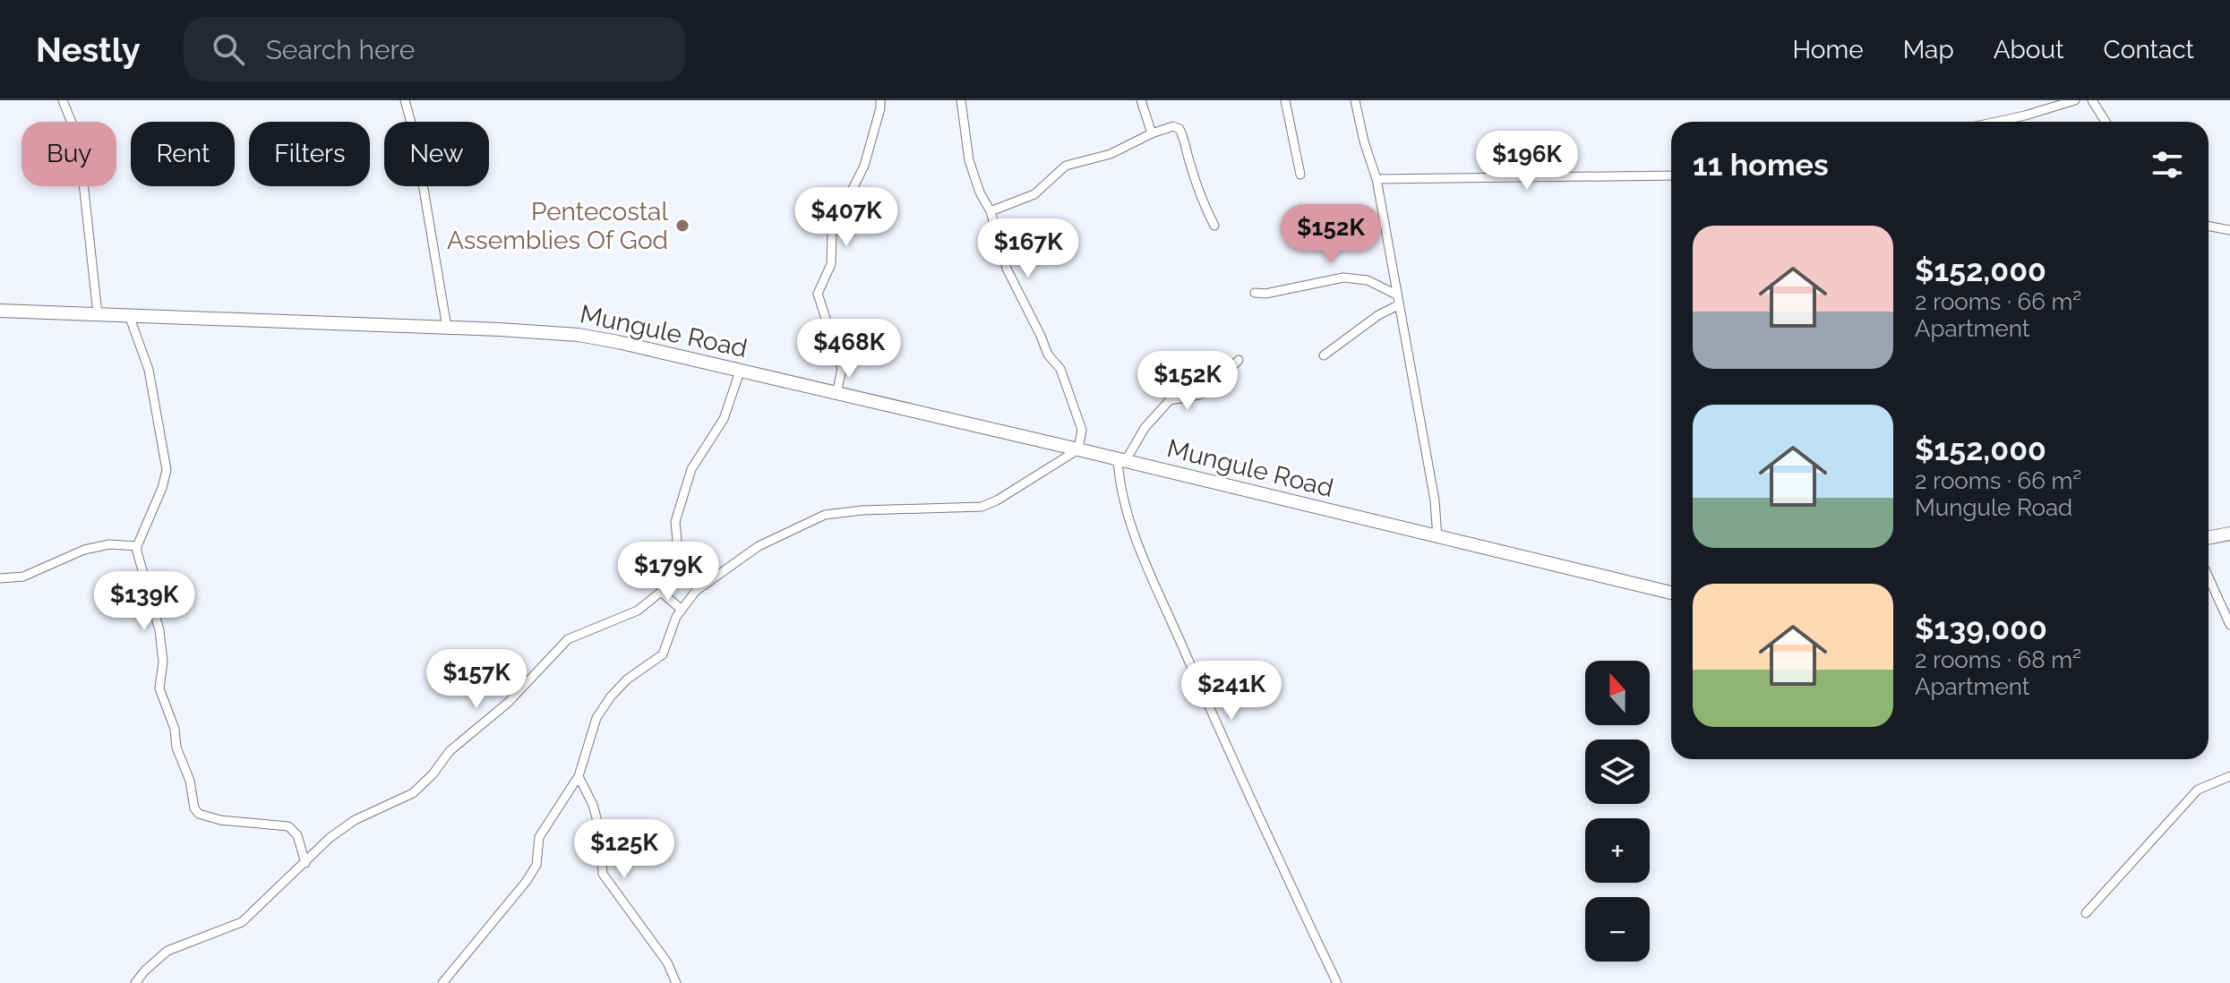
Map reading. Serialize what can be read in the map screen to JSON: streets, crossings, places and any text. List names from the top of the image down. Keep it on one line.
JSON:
{"streets":{"street":["Mungule Road"]},"places":["Pentecostal Assemblies Of God"],"north":"top","page":{"header":"Nestly","search":"Search here","nav":["Home","Map","About","Contact"],"chip":["Buy","Rent","Filters","New"],"heading":"11 homes","price":["$196K","$407K","$152K","$167K","$468K","$152K","$179K","$139K","$157K","$241K","$125K"],"list":[{"name":"$152,000","note":"2 rooms · 66 m² · Apartment"},{"name":"$152,000","note":"2 rooms · 66 m² · Mungule Road"},{"name":"$139,000","note":"2 rooms · 68 m² · Apartment"}],"map_buttons":["+","−"]}}
